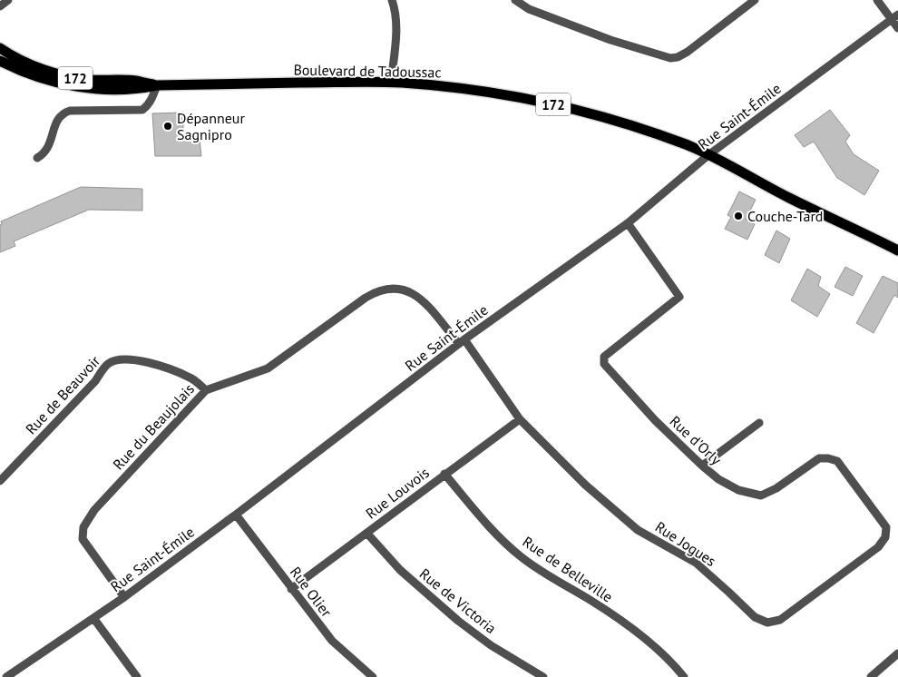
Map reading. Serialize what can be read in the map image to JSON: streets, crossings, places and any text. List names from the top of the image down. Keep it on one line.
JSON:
{"streets":{"main road":["Boulevard de Tadoussac","172"],"street":["Rue Saint-Émile","Rue de Beauvoir","Rue du Beaujolais","Rue d'Orly","Rue Louvois","Rue Jogues","Rue de Belleville","Rue Olier","Rue de Victoria"]},"crossings":[["Boulevard de Tadoussac","Rue Saint-Émile"],["Rue Saint-Émile","Rue du Beaujolais"],["Rue Saint-Émile","Rue d'Orly"],["Rue Saint-Émile","Rue Jogues"],["Rue Saint-Émile","Rue Olier"],["Rue de Beauvoir","Rue du Beaujolais"],["Rue du Beaujolais","Rue Jogues"],["Rue d'Orly","Rue Jogues"],["Rue Louvois","Rue Jogues"],["Rue Louvois","Rue de Belleville"],["Rue Louvois","Rue Olier"],["Rue Louvois","Rue de Victoria"]],"places":["Dépanneur Sagnipro","Couche-Tard"]}
